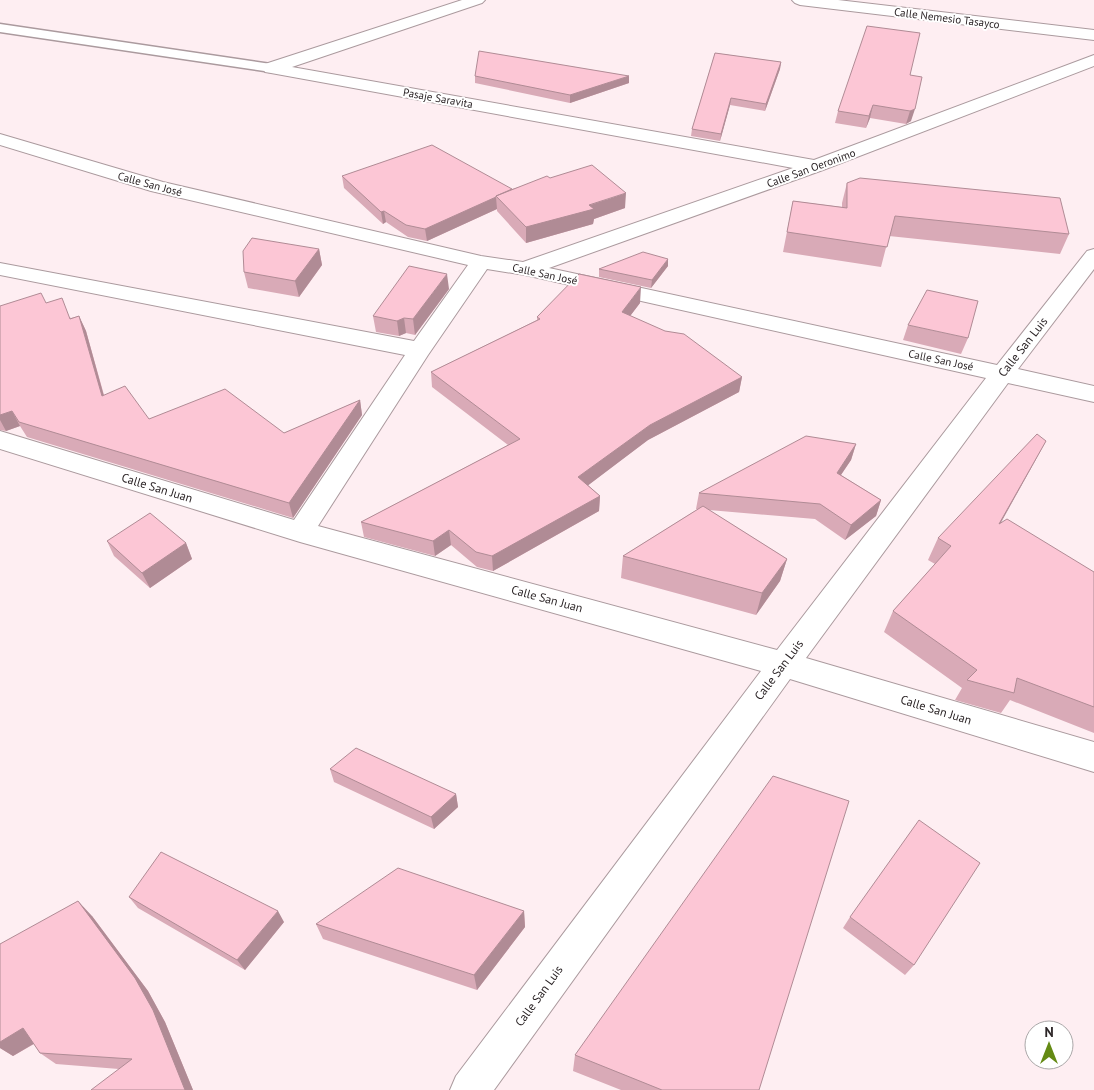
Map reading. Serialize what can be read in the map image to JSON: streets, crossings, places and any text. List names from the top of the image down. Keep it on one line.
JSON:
{"streets":{"street":["Calle Nemesio Tasayco","Pasaje Saravita","Calle San Oeronimo","Calle San José","Calle San Luis","Calle San Juan"]},"crossings":[["Pasaje Saravita","Calle San Oeronimo"],["Calle San Oeronimo","Calle San José"],["Calle San José","Calle San Luis"],["Calle San Luis","Calle San Juan"]],"north":"top"}
